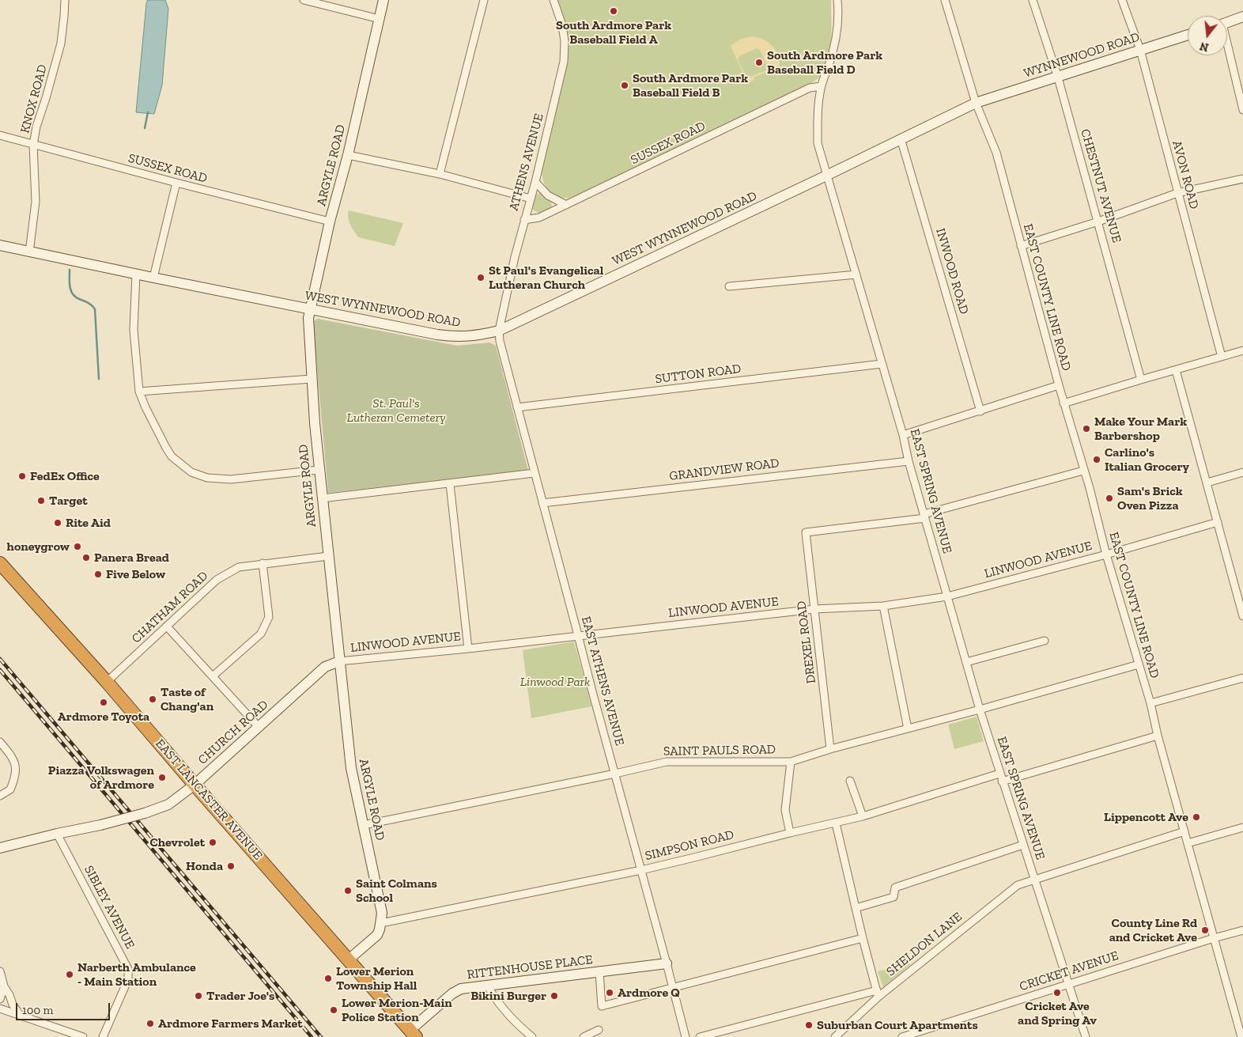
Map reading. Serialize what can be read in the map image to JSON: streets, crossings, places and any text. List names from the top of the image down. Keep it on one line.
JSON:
{"streets":{"highway":["EAST LANCASTER AVENUE"],"street":["WYNNEWOOD ROAD","KNOX ROAD","SUSSEX ROAD","ATHENS AVENUE","ARGYLE ROAD","AVON ROAD","CHESTNUT AVENUE","WEST WYNNEWOOD ROAD","INWOOD ROAD","EAST COUNTY LINE ROAD","SUTTON ROAD","GRANDVIEW ROAD","EAST SPRING AVENUE","LINWOOD AVENUE","CHATHAM ROAD","DREXEL ROAD","EAST ATHENS AVENUE","CHURCH ROAD","SAINT PAULS ROAD","SIMPSON ROAD","SIBLEY AVENUE","SHELDON LANE","RITTENHOUSE PLACE","CRICKET AVENUE"]},"crossings":[["WYNNEWOOD ROAD","AVON ROAD"],["WYNNEWOOD ROAD","CHESTNUT AVENUE"],["WYNNEWOOD ROAD","WEST WYNNEWOOD ROAD"],["WYNNEWOOD ROAD","EAST COUNTY LINE ROAD"],["KNOX ROAD","SUSSEX ROAD"],["KNOX ROAD","WEST WYNNEWOOD ROAD"],["SUSSEX ROAD","ATHENS AVENUE"],["SUSSEX ROAD","ARGYLE ROAD"],["SUSSEX ROAD","EAST SPRING AVENUE"],["ATHENS AVENUE","WEST WYNNEWOOD ROAD"],["ATHENS AVENUE","EAST ATHENS AVENUE"],["ARGYLE ROAD","WEST WYNNEWOOD ROAD"],["ARGYLE ROAD","LINWOOD AVENUE"],["ARGYLE ROAD","CHATHAM ROAD"],["ARGYLE ROAD","CHURCH ROAD"],["ARGYLE ROAD","SAINT PAULS ROAD"],["ARGYLE ROAD","SIMPSON ROAD"],["WEST WYNNEWOOD ROAD","INWOOD ROAD"],["WEST WYNNEWOOD ROAD","EAST COUNTY LINE ROAD"],["WEST WYNNEWOOD ROAD","EAST SPRING AVENUE"],["WEST WYNNEWOOD ROAD","EAST ATHENS AVENUE"],["EAST COUNTY LINE ROAD","LINWOOD AVENUE"],["EAST COUNTY LINE ROAD","SHELDON LANE"],["EAST COUNTY LINE ROAD","CRICKET AVENUE"],["SUTTON ROAD","EAST SPRING AVENUE"],["SUTTON ROAD","EAST ATHENS AVENUE"],["GRANDVIEW ROAD","EAST SPRING AVENUE"],["GRANDVIEW ROAD","EAST ATHENS AVENUE"],["EAST SPRING AVENUE","LINWOOD AVENUE"],["EAST SPRING AVENUE","DREXEL ROAD"],["EAST SPRING AVENUE","SAINT PAULS ROAD"],["EAST SPRING AVENUE","SIMPSON ROAD"],["EAST SPRING AVENUE","SHELDON LANE"],["EAST SPRING AVENUE","CRICKET AVENUE"],["LINWOOD AVENUE","DREXEL ROAD"],["LINWOOD AVENUE","EAST ATHENS AVENUE"],["LINWOOD AVENUE","CHURCH ROAD"],["CHATHAM ROAD","EAST LANCASTER AVENUE"],["DREXEL ROAD","SAINT PAULS ROAD"],["EAST ATHENS AVENUE","SAINT PAULS ROAD"],["EAST ATHENS AVENUE","SIMPSON ROAD"],["EAST ATHENS AVENUE","RITTENHOUSE PLACE"],["CHURCH ROAD","EAST LANCASTER AVENUE"],["CHURCH ROAD","SIBLEY AVENUE"],["EAST LANCASTER AVENUE","RITTENHOUSE PLACE"]],"parks":["St. Paul's Lutheran Cemetery","Linwood Park"],"places":["South Ardmore Park Baseball Field A","South Ardmore Park Baseball Field D","South Ardmore Park Baseball Field B","St Paul's Evangelical Lutheran Church","Make Your Mark Barbershop","Carlino's Italian Grocery","FedEx Office","Sam's Brick Oven Pizza","Target","Rite Aid","honeygrow","Panera Bread","Five Below","Taste of Chang'an","Ardmore Toyota","Piazza Volkswagen of Ardmore","Lippencott Ave","Chevrolet","Honda","Saint Colmans School","County Line Rd and Cricket Ave","Narberth Ambulance - Main Station","Lower Merion Township Hall","Ardmore Q","Cricket Ave and Spring Av","Trader Joe's","Bikini Burger","Lower Merion-Main Police Station","Ardmore Farmers Market","Suburban Court Apartments"],"scale_bar":"100 m","north":"bottom"}
